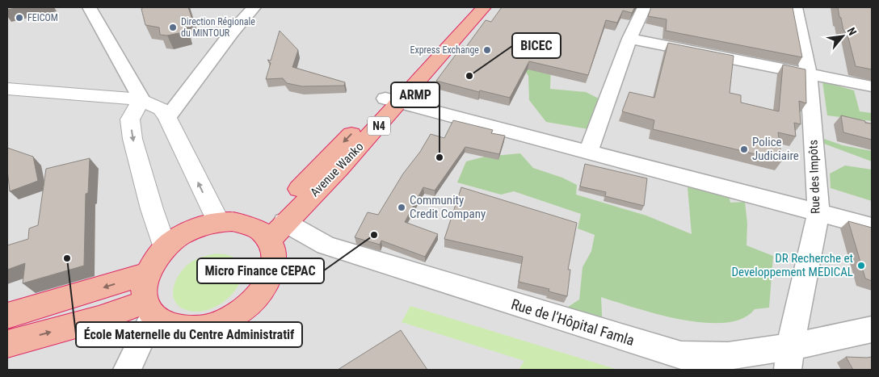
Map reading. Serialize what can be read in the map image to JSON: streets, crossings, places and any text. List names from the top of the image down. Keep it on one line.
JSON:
{"streets":{"highway":["N4","Avenue Wanko"],"street":["Rue des Impôts","Rue de l'Hôpital Famla"]},"crossings":[["Avenue Wanko","Rue de l'Hôpital Famla"],["Rue des Impôts","Rue de l'Hôpital Famla"]],"places":["FEICOM","Direction Régionale du MINTOUR","Express Exchange","BICEC","Police Judiciaire","ARMP","Community Credit Company","Micro Finance CEPAC","École Maternelle du Centre Administratif","DR Recherche et Developpement MEDICAL"],"north":"top right"}
